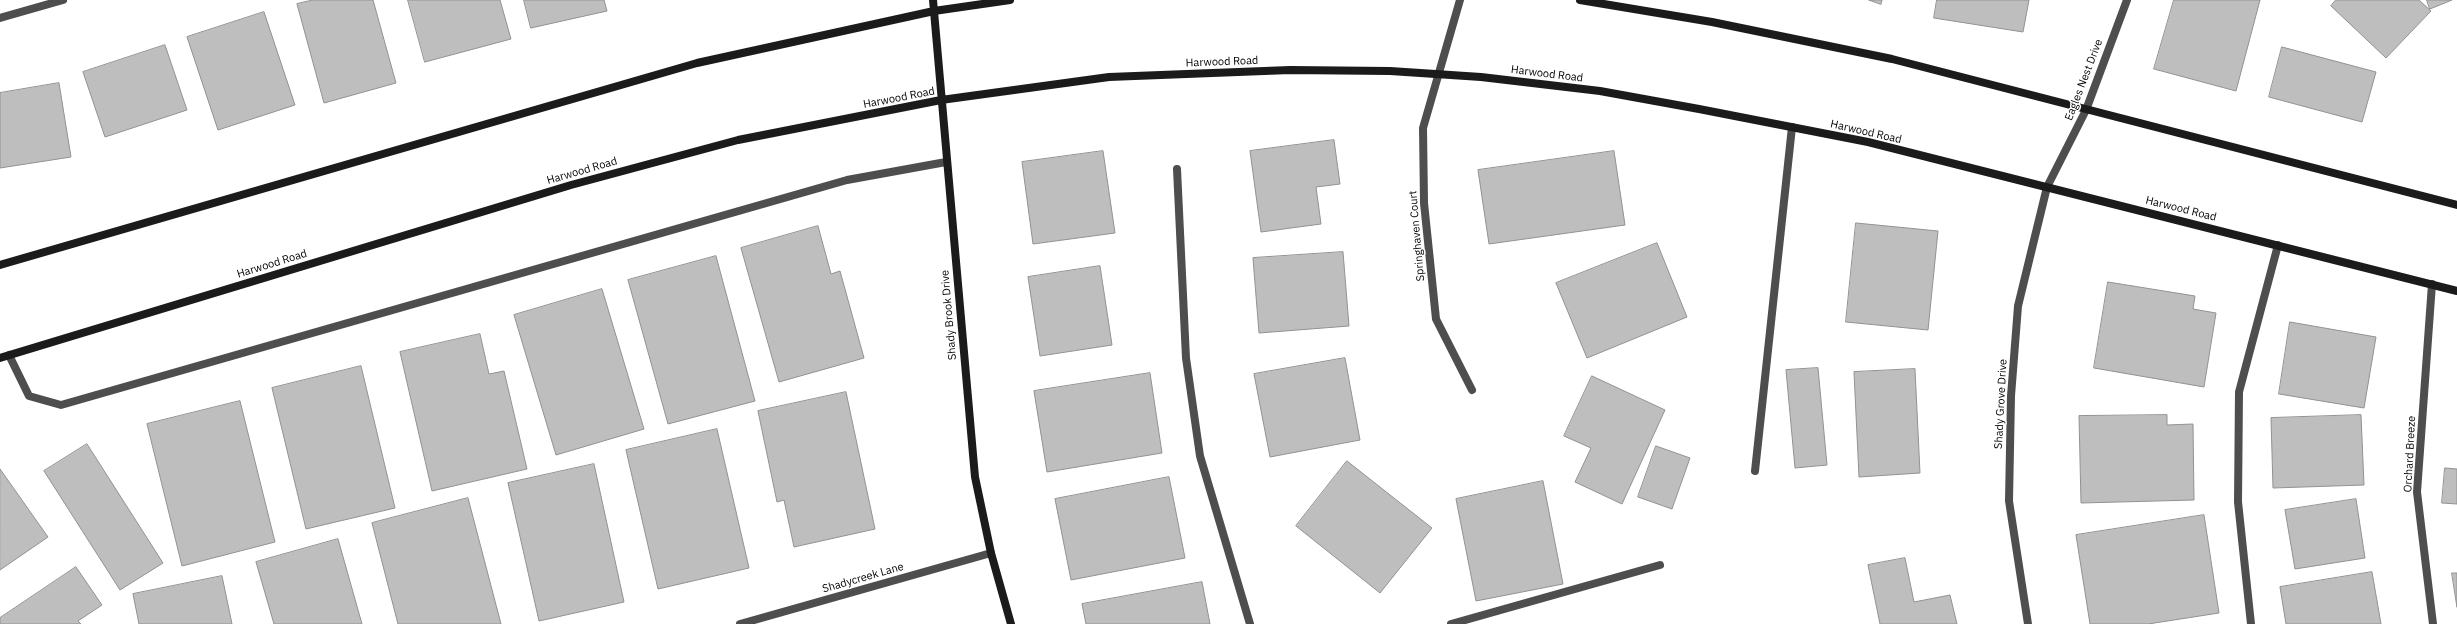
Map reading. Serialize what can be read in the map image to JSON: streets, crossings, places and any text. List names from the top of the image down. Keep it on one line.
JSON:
{"streets":{"main road":["Harwood Road","Shady Brook Drive"],"street":["Eagles Nest Drive","Springhaven Court","Shady Grove Drive","Orchard Breeze","Shadycreek Lane"]},"crossings":[["Harwood Road","Eagles Nest Drive"],["Harwood Road","Springhaven Court"],["Harwood Road","Shady Brook Drive"],["Harwood Road","Shady Grove Drive"],["Harwood Road","Orchard Breeze"],["Eagles Nest Drive","Shady Grove Drive"],["Shady Brook Drive","Shadycreek Lane"]]}
